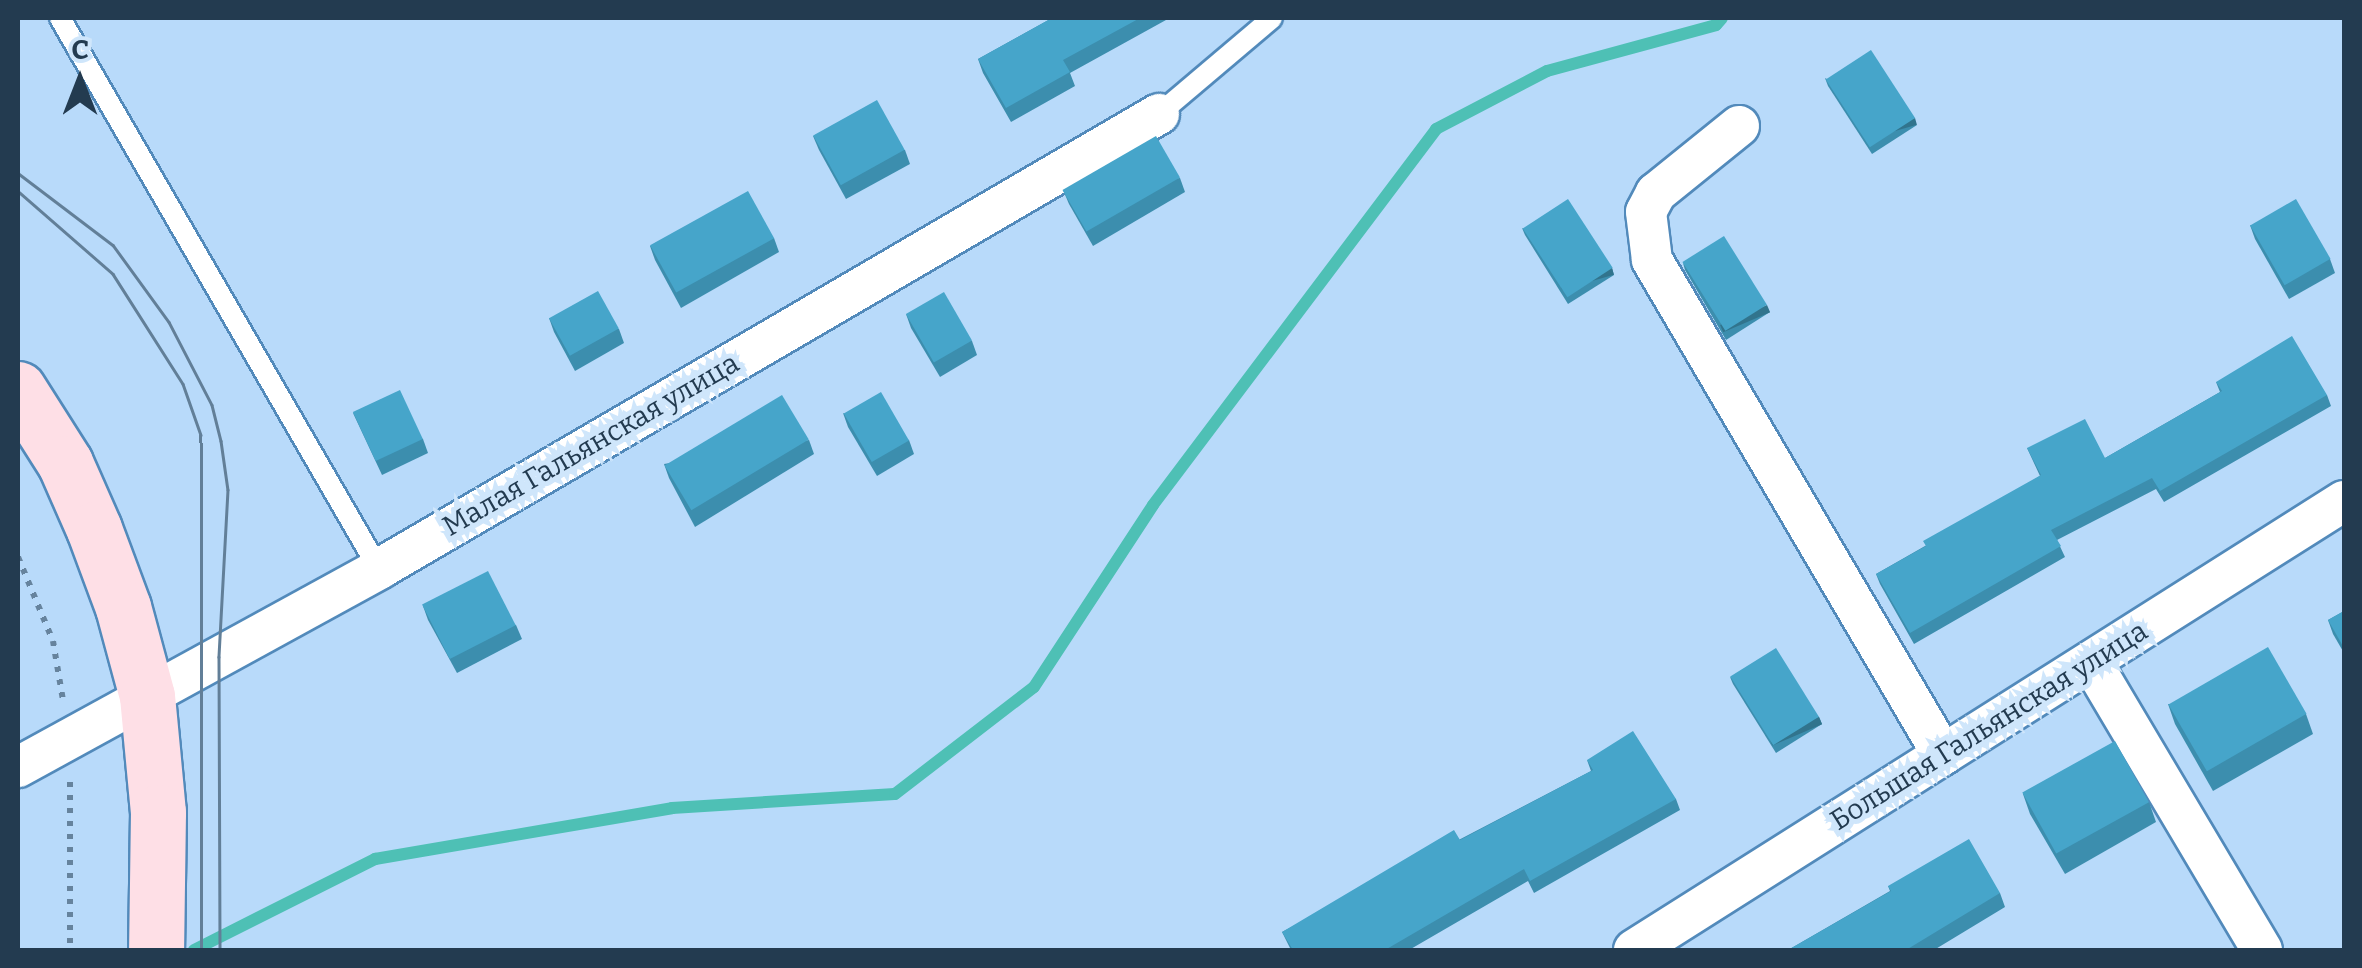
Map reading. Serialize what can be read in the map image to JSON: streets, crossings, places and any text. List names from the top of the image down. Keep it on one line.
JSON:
{"streets":{"street":["Малая Гальянская улица","Большая Гальянская улица"]},"north":"top"}
